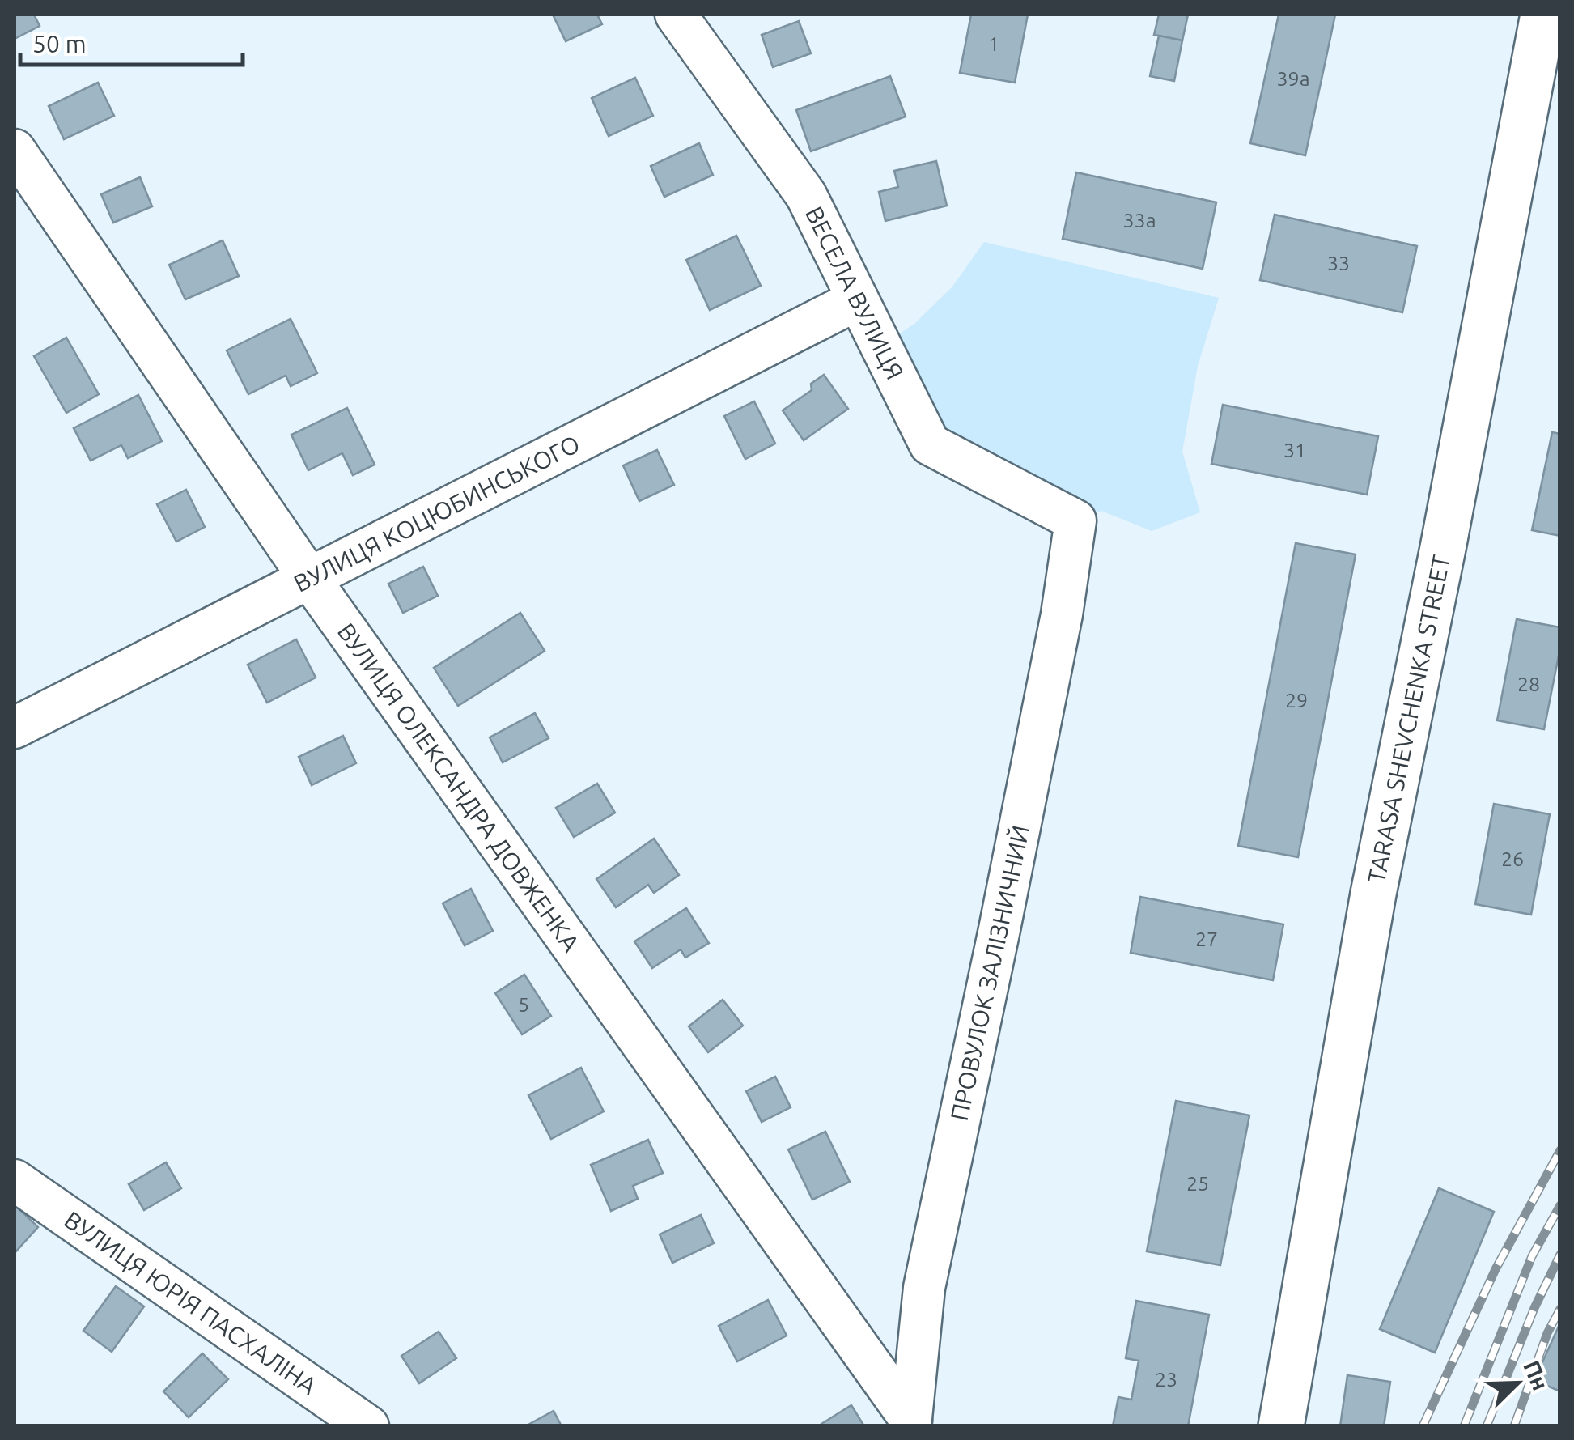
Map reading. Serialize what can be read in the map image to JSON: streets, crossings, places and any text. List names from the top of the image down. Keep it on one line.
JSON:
{"streets":{"main road":["TARASA SHEVCHENKA STREET"],"street":["ВЕСЕЛА ВУЛИЦЯ","ВУЛИЦЯ КОЦЮБИНСЬКОГО","ВУЛИЦЯ ОЛЕКСАНДРА ДОВЖЕНКА","ПРОВУЛОК ЗАЛІЗНИЧНИЙ","ВУЛИЦЯ ЮРІЯ ПАСХАЛІНА"]},"crossings":[["ВЕСЕЛА ВУЛИЦЯ","ВУЛИЦЯ КОЦЮБИНСЬКОГО"],["ВЕСЕЛА ВУЛИЦЯ","ПРОВУЛОК ЗАЛІЗНИЧНИЙ"],["ВУЛИЦЯ КОЦЮБИНСЬКОГО","ВУЛИЦЯ ОЛЕКСАНДРА ДОВЖЕНКА"],["ВУЛИЦЯ ОЛЕКСАНДРА ДОВЖЕНКА","ПРОВУЛОК ЗАЛІЗНИЧНИЙ"]],"house_numbers":["1","39а","33а","33","31","28","29","26","27","5","25","23"],"scale_bar":"50 m","north":"top right"}
